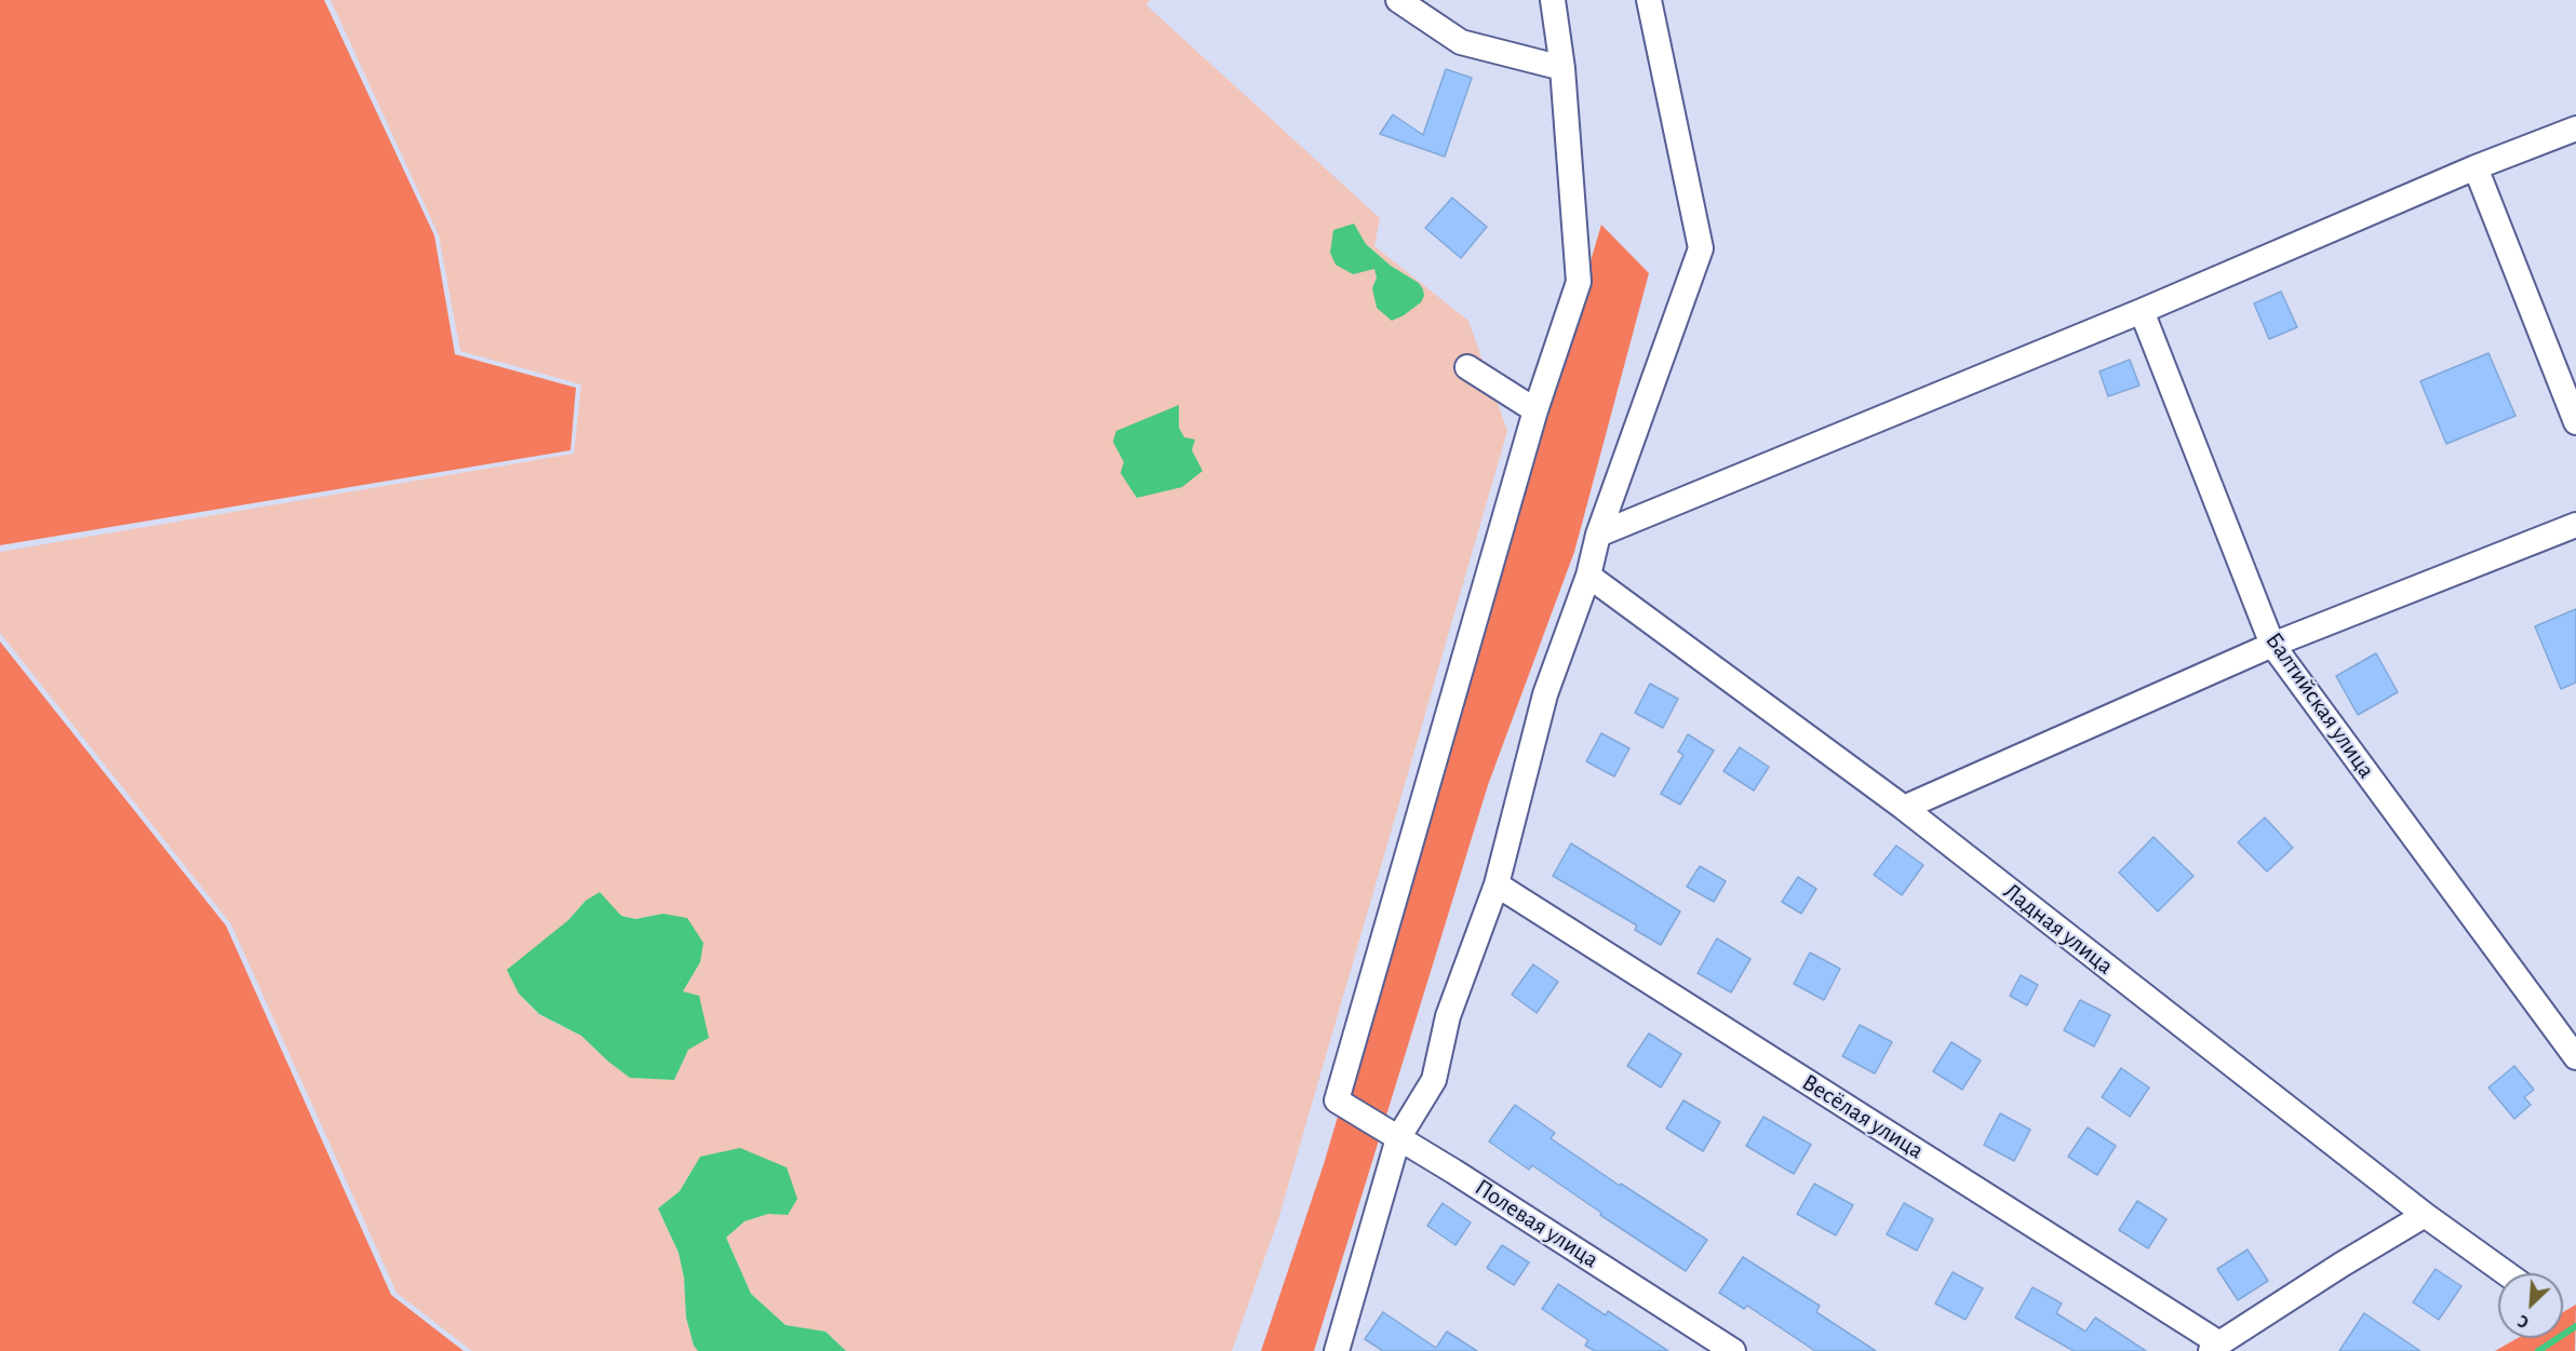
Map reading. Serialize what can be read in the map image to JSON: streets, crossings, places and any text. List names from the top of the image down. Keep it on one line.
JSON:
{"streets":{"street":["Балтийская улица","Ладная улица","Весёлая улица","Полевая улица"]},"north":"bottom left"}
